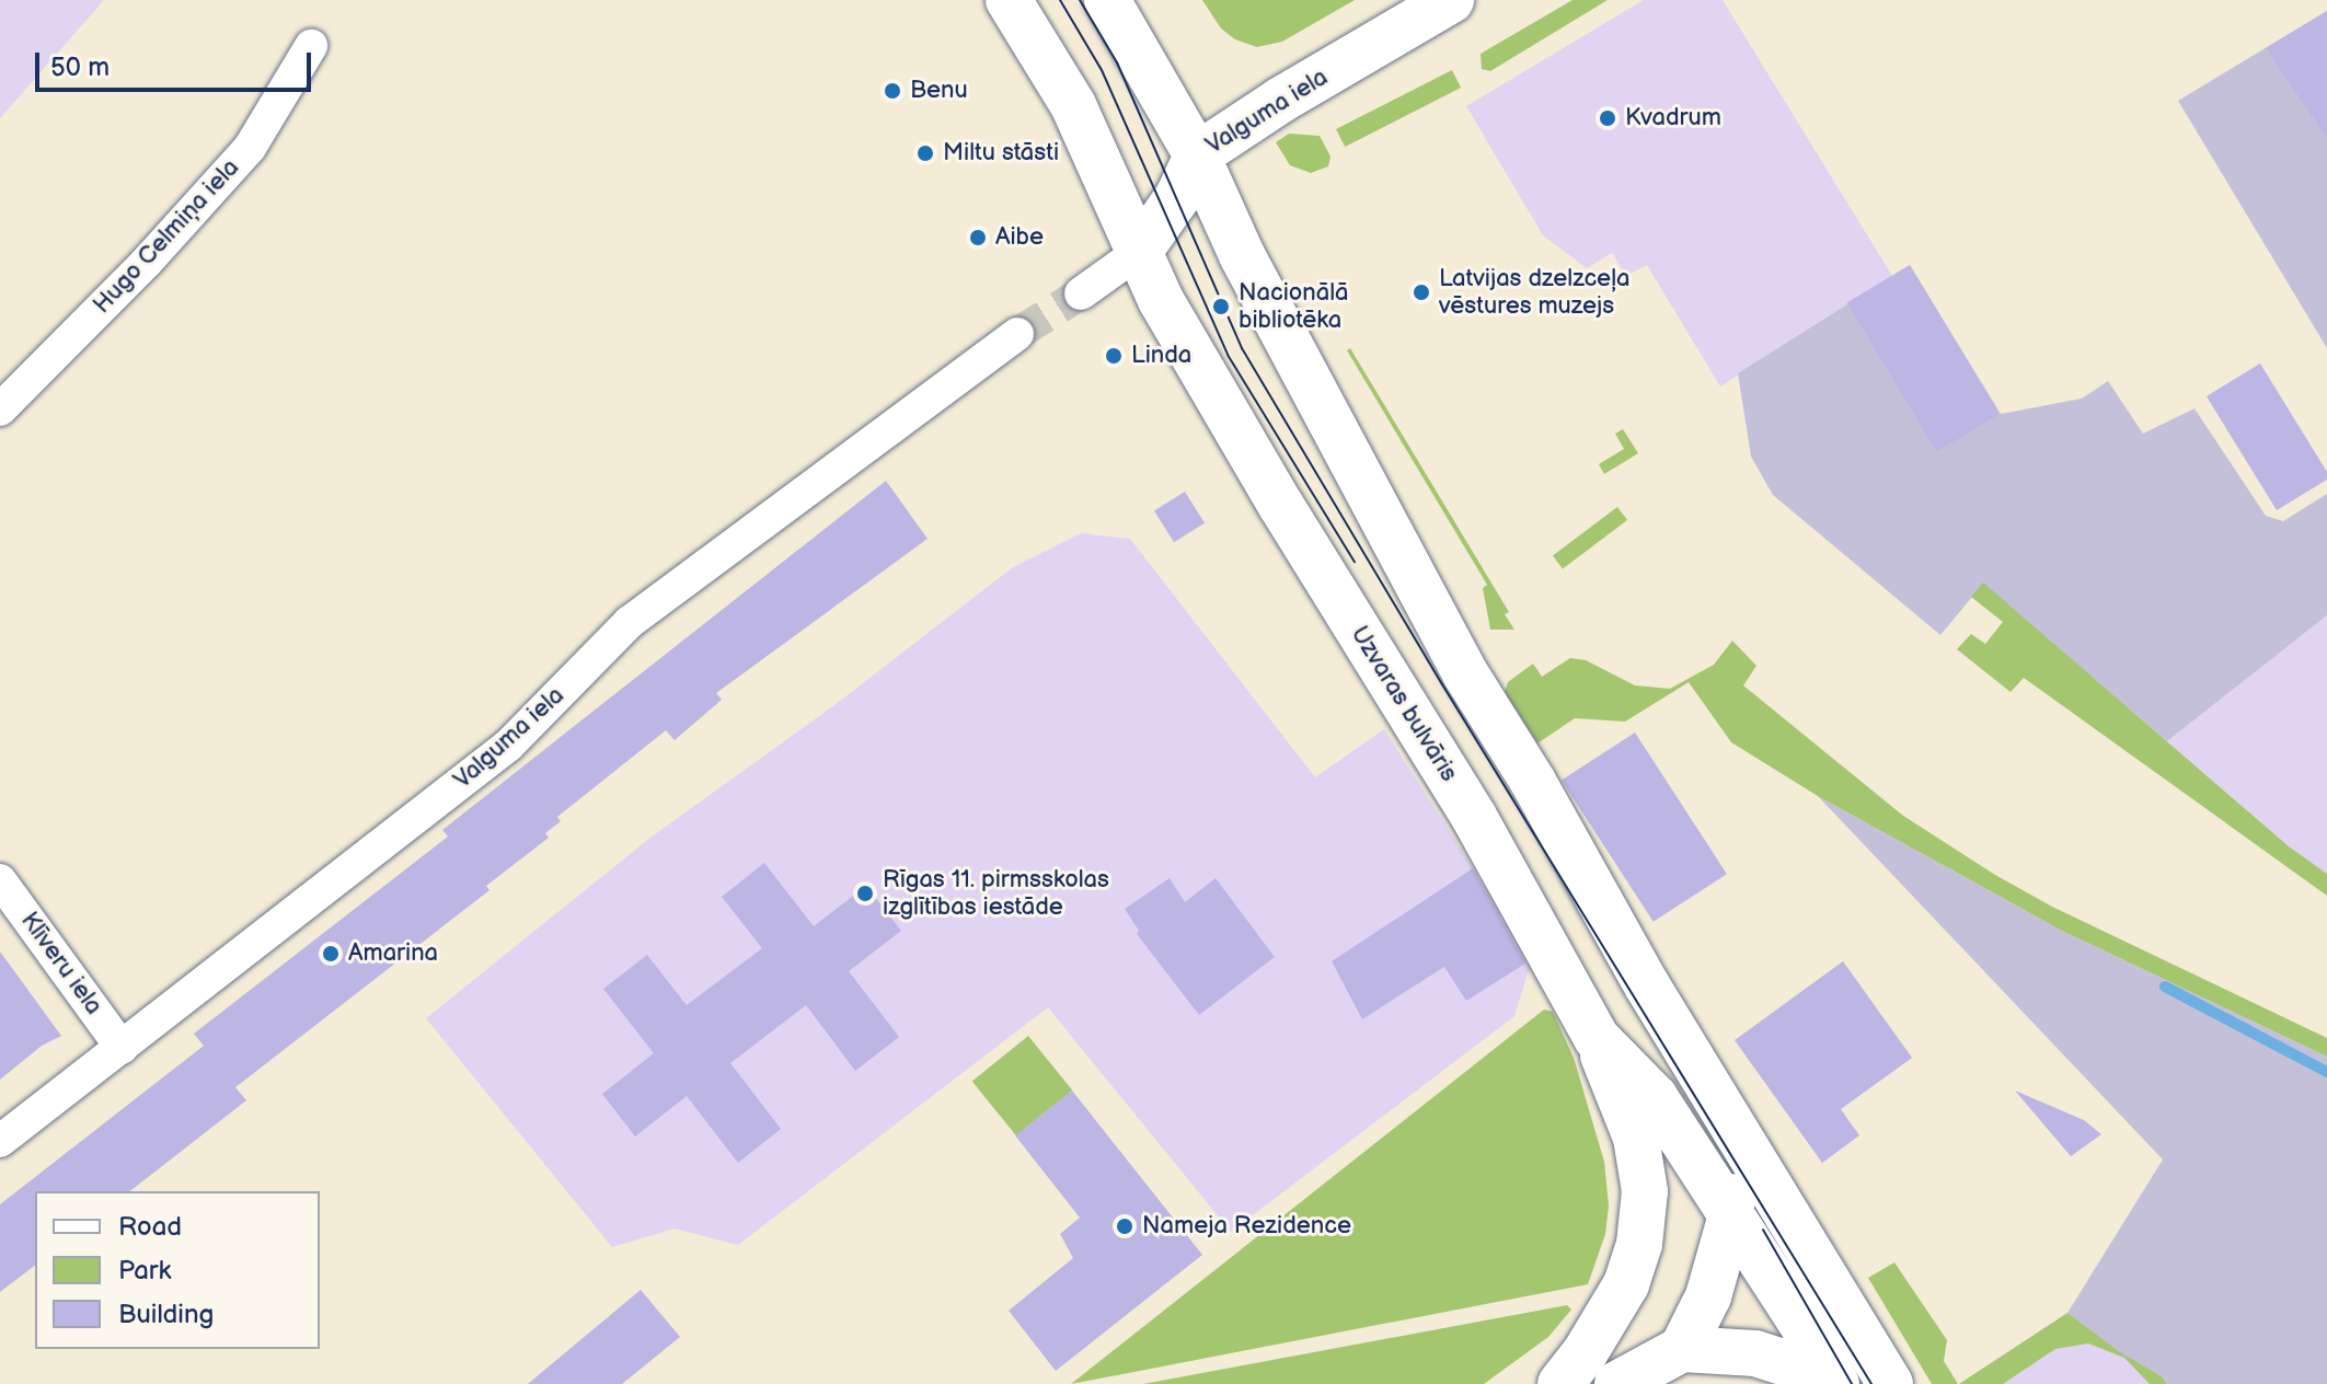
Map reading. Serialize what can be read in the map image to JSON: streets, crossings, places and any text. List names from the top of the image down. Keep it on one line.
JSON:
{"streets":{"main road":["Valguma iela","Uzvaras bulvāris"],"street":["Hugo Celmiņa iela","Klīveru iela"]},"crossings":[["Valguma iela","Uzvaras bulvāris"],["Valguma iela","Klīveru iela"]],"places":["Benu","Kvadrum","Miltu stāsti","Aibe","Latvijas dzelzceļa vēstures muzejs","Nacionālā bibliotēka","Linda","Rīgas 11. pirmsskolas izglītības iestāde","Amarina","Nameja Rezidence"],"legend":["Road","Park","Building"],"scale_bar":"50 m"}
